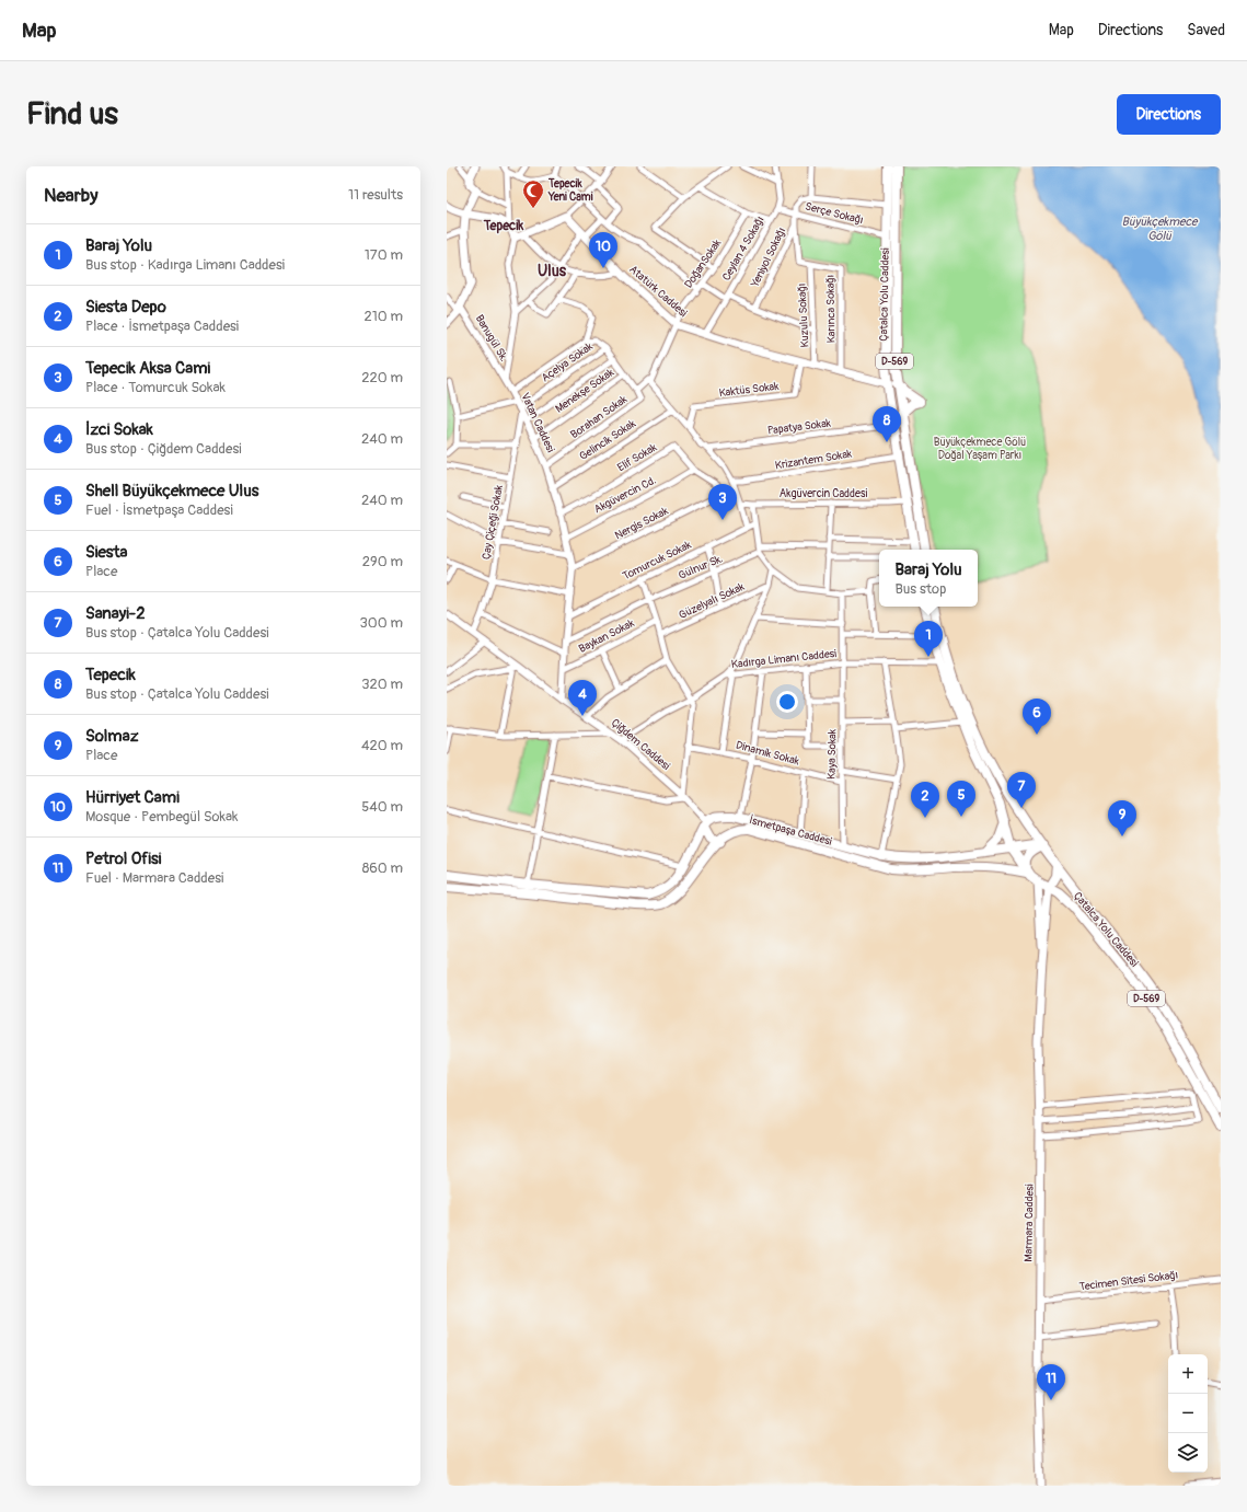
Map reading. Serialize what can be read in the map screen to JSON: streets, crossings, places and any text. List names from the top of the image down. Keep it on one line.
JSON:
{"streets":{"main road":["Atatürk Caddesi","Çatalca Yolu Caddesi","D-569","İsmetpaşa Caddesi","Marmara Caddesi"],"street":["Serçe Sokağı","Ceylan 4 Sokağı","Yeniyol Sokağı","DoğanSokak","Karınca Sokağı","Kuzulu Sokağı","Banugül Sk.","Açelya Sokak","Kaktüs Sokak","Menekşe Sokak","Borahan Sokak","Vatan Caddesi","Papatya Sokak","Gelincik Sokak","Elif Sokak","Krizantem Sokak","Akgüvercin Caddesi","Akgüvercin Cd.","Çay Çiçeği Sokak","Nergis Sokak","Tomurcuk Sokak","Gülnur Sk.","Güzelyalı Sokak","Baykan Sokak","Kadırga Limanı Caddesi","Çiğdem Caddesi","Dinamik Sokak","Kaya Sokak","Tecimen Sitesi Sokağı"]},"crossings":[["Serçe Sokağı","Ceylan 4 Sokağı"],["Serçe Sokağı","Yeniyol Sokağı"],["Serçe Sokağı","Çatalca Yolu Caddesi"],["Ceylan 4 Sokağı","Atatürk Caddesi"],["DoğanSokak","Atatürk Caddesi"],["DoğanSokak","Borahan Sokak"],["Atatürk Caddesi","Çatalca Yolu Caddesi"],["Atatürk Caddesi","Karınca Sokağı"],["Atatürk Caddesi","Kuzulu Sokağı"],["Atatürk Caddesi","Kaktüs Sokak"],["Çatalca Yolu Caddesi","Papatya Sokak"],["Çatalca Yolu Caddesi","Krizantem Sokak"],["Çatalca Yolu Caddesi","Akgüvercin Caddesi"],["Çatalca Yolu Caddesi","Kadırga Limanı Caddesi"],["Çatalca Yolu Caddesi","İsmetpaşa Caddesi"],["Karınca Sokağı","Kuzulu Sokağı"],["Banugül Sk.","Vatan Caddesi"],["Açelya Sokak","Vatan Caddesi"],["Açelya Sokak","Çay Çiçeği Sokak"],["Menekşe Sokak","Vatan Caddesi"],["Borahan Sokak","Vatan Caddesi"],["Vatan Caddesi","Gelincik Sokak"],["Vatan Caddesi","Elif Sokak"],["Vatan Caddesi","Akgüvercin Cd."],["Vatan Caddesi","Çay Çiçeği Sokak"],["Vatan Caddesi","Nergis Sokak"],["Vatan Caddesi","Tomurcuk Sokak"],["Vatan Caddesi","Gülnur Sk."],["Vatan Caddesi","Baykan Sokak"],["Vatan Caddesi","Çiğdem Caddesi"],["Elif Sokak","Akgüvercin Cd."],["Elif Sokak","Nergis Sokak"],["Çay Çiçeği Sokak","Çiğdem Caddesi"],["Kadırga Limanı Caddesi","Çiğdem Caddesi"],["Kadırga Limanı Caddesi","Kaya Sokak"],["Çiğdem Caddesi","İsmetpaşa Caddesi"],["Dinamik Sokak","Kaya Sokak"],["Kaya Sokak","İsmetpaşa Caddesi"],["Marmara Caddesi","Tecimen Sitesi Sokağı"]],"districts":["Tepecik","Ulus"],"water":["Büyükçekmece Gölü"],"parks":["Büyükçekmece Gölü Doğal Yaşam Parkı"],"places":{"mosque":["Tepecik Yeni Cami"]},"page":{"header":"Map","nav":["Map","Directions","Saved"],"buttons":"Directions","title":"Find us","heading":["Nearby","11 results"],"list":[{"mark":"1","name":"Baraj Yolu","note":"Bus stop · Kadırga Limanı Caddesi","value":"170 m"},{"mark":"2","name":"Siesta Depo","note":"Place · İsmetpaşa Caddesi","value":"210 m"},{"mark":"3","name":"Tepecik Aksa Cami","note":"Place · Tomurcuk Sokak","value":"220 m"},{"mark":"4","name":"İzci Sokak","note":"Bus stop · Çiğdem Caddesi","value":"240 m"},{"mark":"5","name":"Shell Büyükçekmece Ulus","note":"Fuel · İsmetpaşa Caddesi","value":"240 m"},{"mark":"6","name":"Siesta","note":"Place","value":"290 m"},{"mark":"7","name":"Sanayi-2","note":"Bus stop · Çatalca Yolu Caddesi","value":"300 m"},{"mark":"8","name":"Tepecik","note":"Bus stop · Çatalca Yolu Caddesi","value":"320 m"},{"mark":"9","name":"Solmaz","note":"Place","value":"420 m"},{"mark":"10","name":"Hürriyet Cami","note":"Mosque · Pembegül Sokak","value":"540 m"},{"mark":"11","name":"Petrol Ofisi","note":"Fuel · Marmara Caddesi","value":"860 m"}],"pins":["10","8","3","1","4","6","7","5","2","9","11"],"popup":["Baraj Yolu","Bus stop"],"map_buttons":["+","−"]}}
